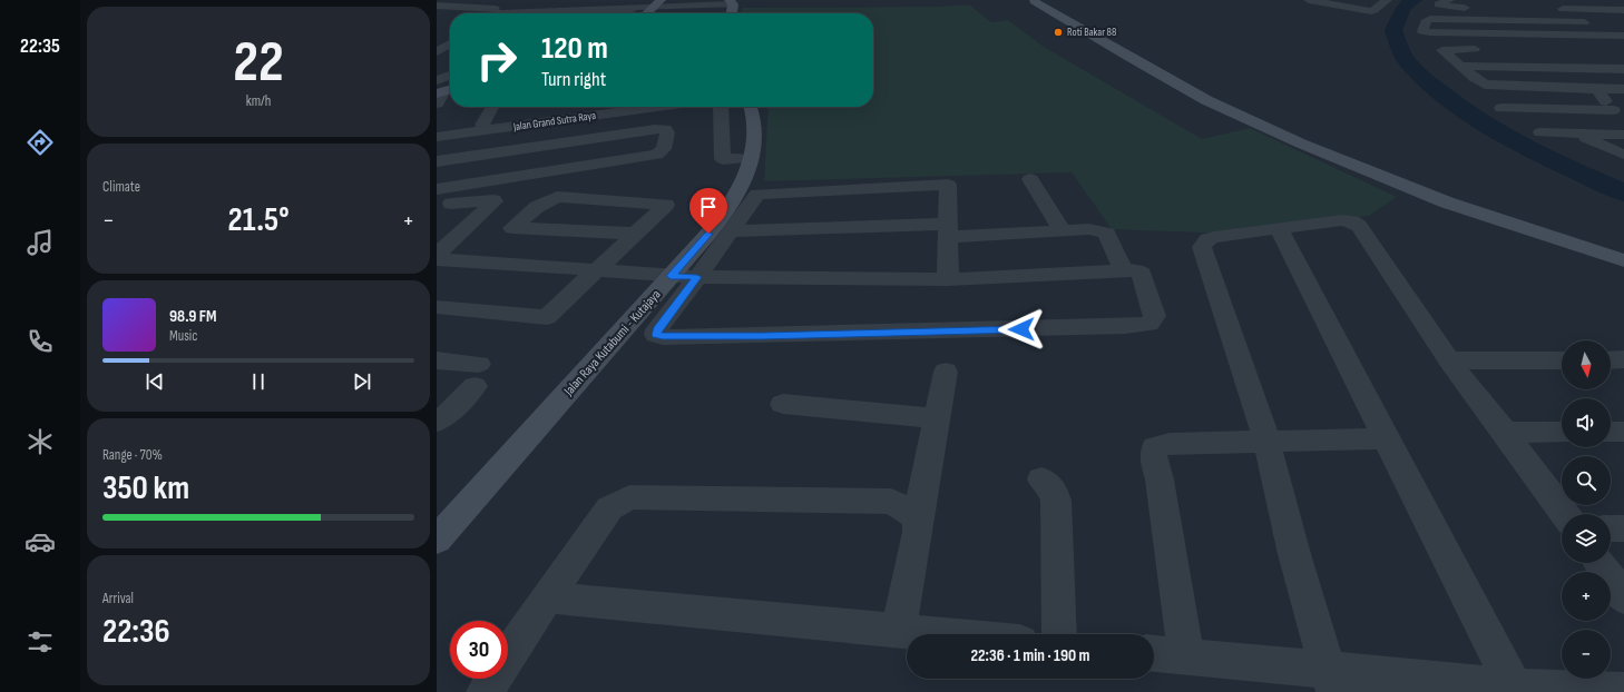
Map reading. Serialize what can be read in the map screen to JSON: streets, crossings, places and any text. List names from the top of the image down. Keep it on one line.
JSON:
{"streets":{"street":["Jalan Grand Sutra Raya","Jalan Raya Kutabumi - Kutajaya"]},"places":["Roti Bakar 88"],"north":"bottom","page":{"tabs":"22:35","tile":[["22","km/h"],"Climate",["Range · 70%","350 km"],["Arrival","22:36"]],"turn":["120 m","Turn right"],"heat":["−","21.5°","+"],"song":["98.9 FM","Music"],"map_buttons":["+","−"],"limit":"30","trip":"22:36 · 1 min · 190 m"}}
